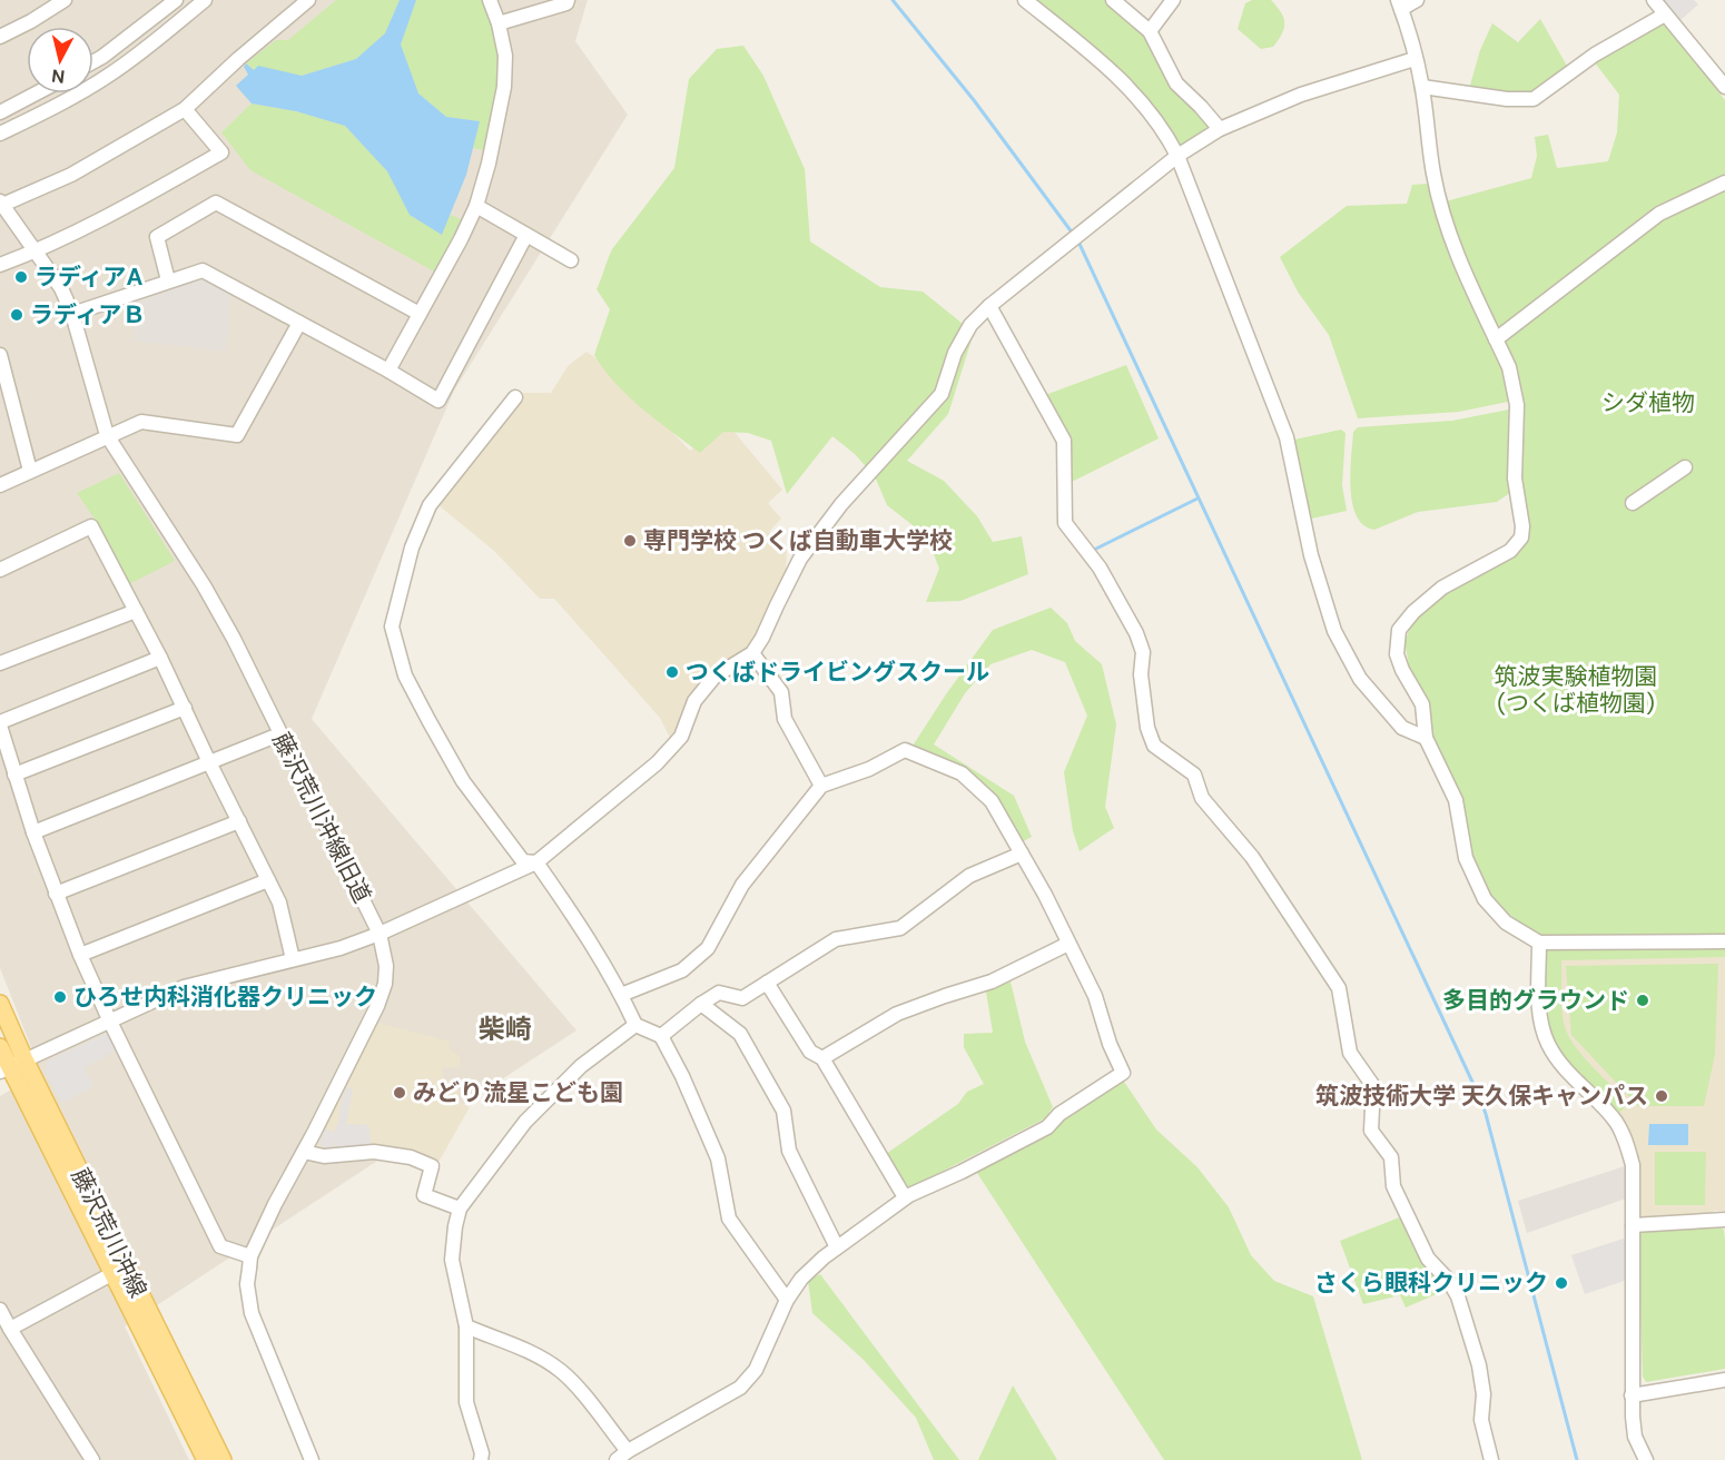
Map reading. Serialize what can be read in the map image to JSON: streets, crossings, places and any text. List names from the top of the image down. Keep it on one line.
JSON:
{"streets":{"main road":["藤沢荒川沖線"],"street":["藤沢荒川沖線旧道"]},"districts":["柴崎"],"parks":["シダ植物","筑波実験植物園 (つくば植物園)"],"places":["ラディアA","ラディアＢ","専門学校 つくば自動車大学校","つくばドライビングスクール","ひろせ内科消化器クリニック","多目的グラウンド","みどり流星こども園","筑波技術大学 天久保キャンパス","さくら眼科クリニック"],"north":"bottom"}
